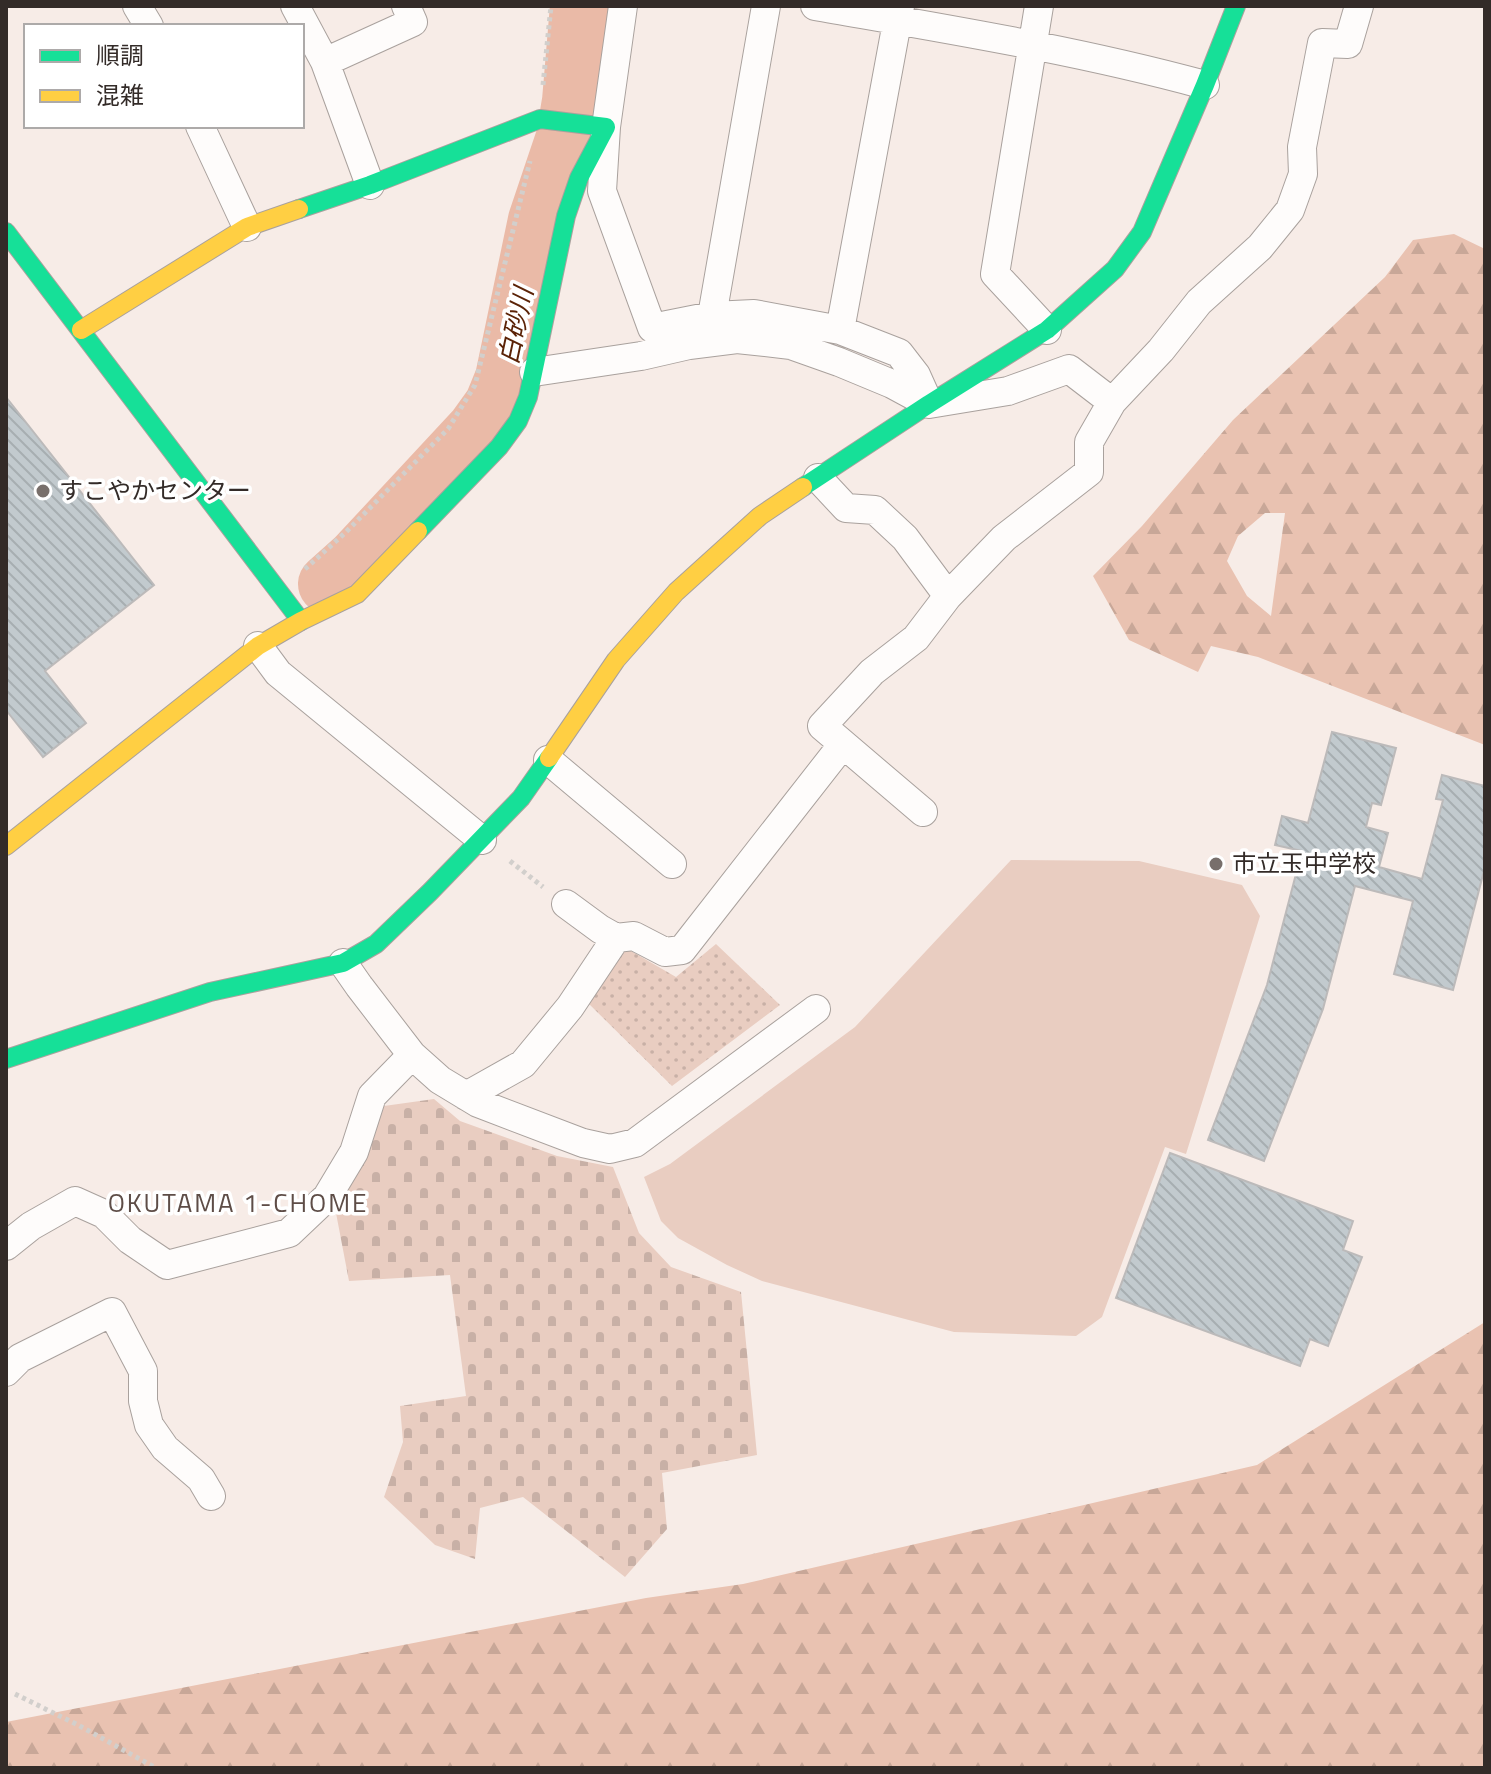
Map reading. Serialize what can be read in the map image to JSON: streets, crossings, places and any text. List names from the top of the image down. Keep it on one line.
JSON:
{"districts":["OKUTAMA 1-CHOME"],"water":["白砂川"],"places":["すこやかセンター","市立玉中学校"],"legend":["順調","混雑"]}
